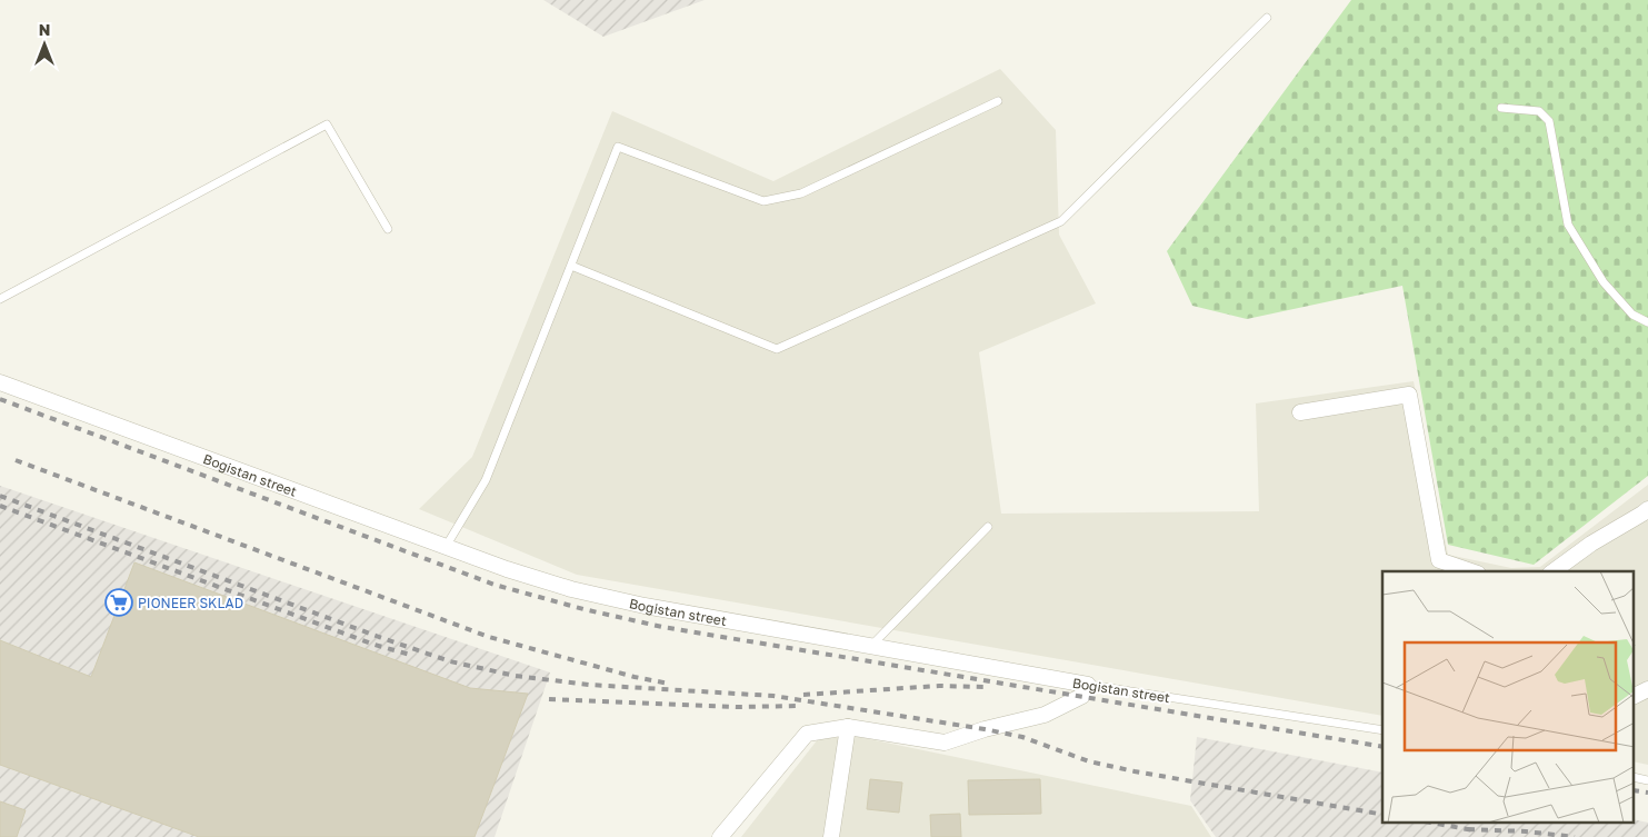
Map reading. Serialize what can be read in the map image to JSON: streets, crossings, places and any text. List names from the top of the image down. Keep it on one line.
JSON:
{"streets":{"street":["Bogistan street"]},"places":{"supermarket":["PIONEER SKLAD"]},"north":"top"}
